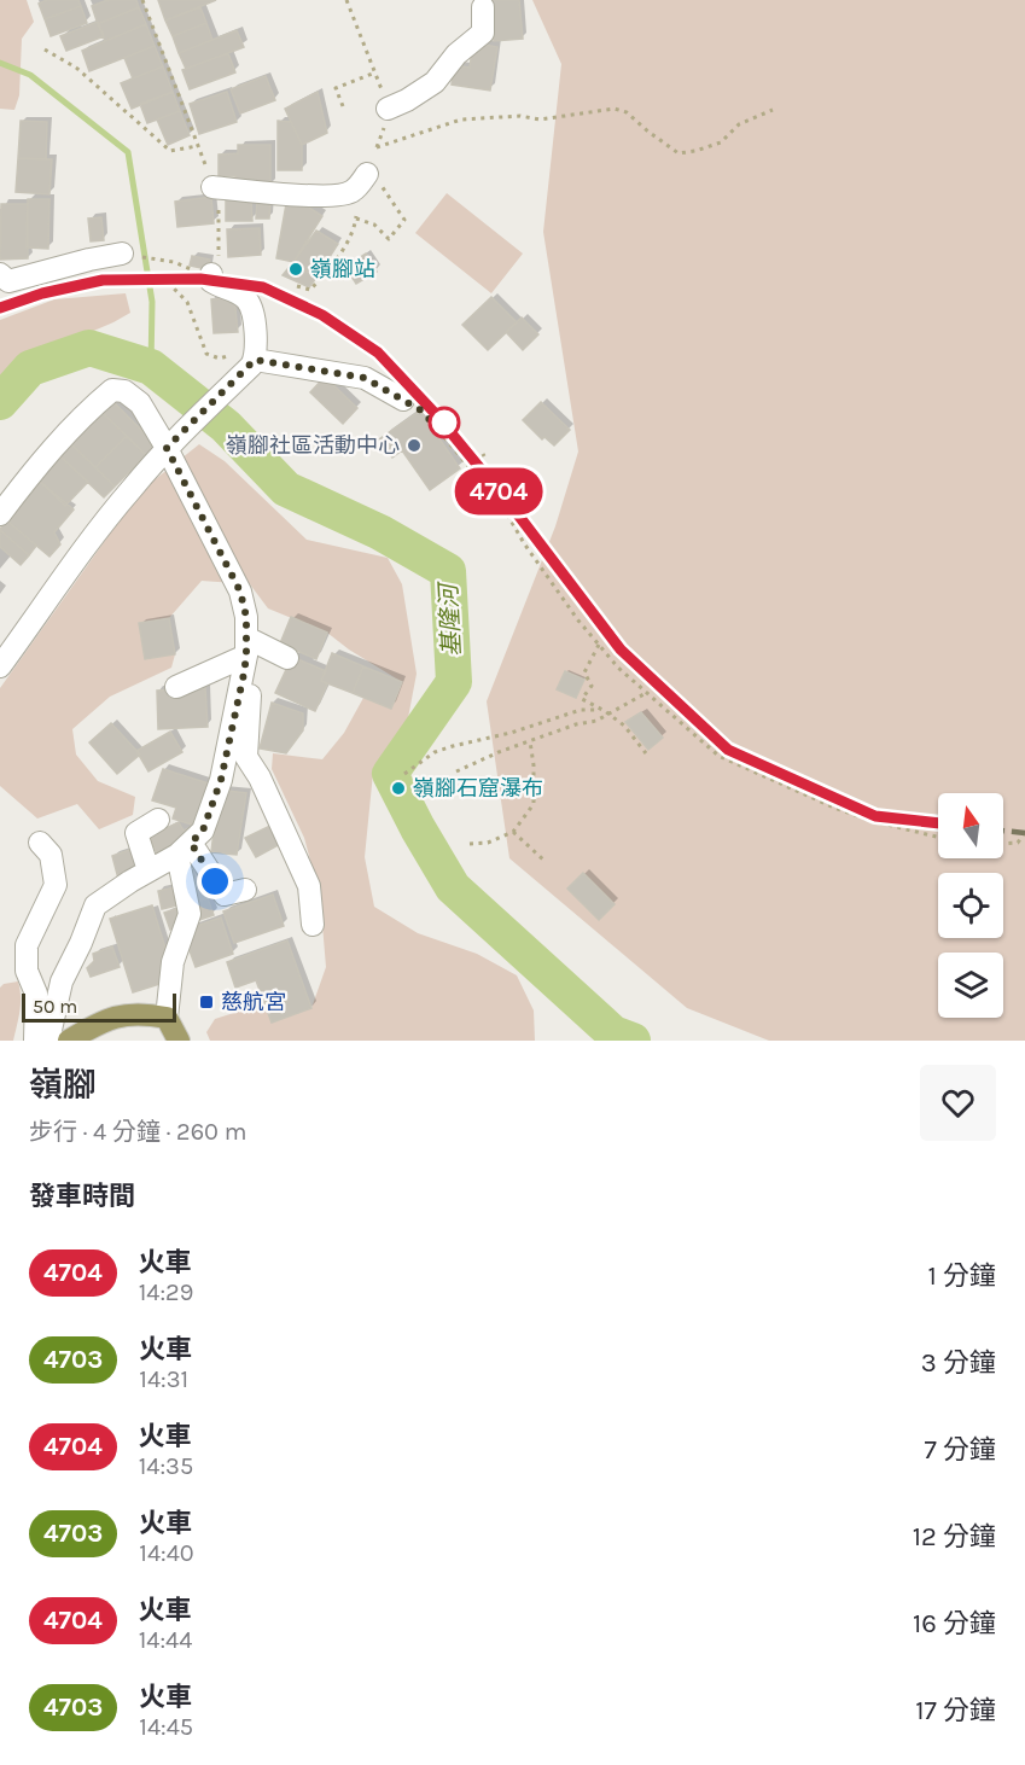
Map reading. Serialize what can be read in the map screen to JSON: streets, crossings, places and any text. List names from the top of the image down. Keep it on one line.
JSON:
{"water":["基隆河"],"places":{"other":["嶺腳站","嶺腳社區活動中心","嶺腳石窟瀑布"],"transit":["慈航宮"]},"scale_bar":"50 m","north":"top","page":{"on_map":"4704","scale":"50 m","heading":[["嶺腳","步行 · 4 分鐘 · 260 m"],"發車時間"],"list":[{"mark":"4704","name":"火車","note":"14:29","value":"1 分鐘"},{"mark":"4703","name":"火車","note":"14:31","value":"3 分鐘"},{"mark":"4704","name":"火車","note":"14:35","value":"7 分鐘"},{"mark":"4703","name":"火車","note":"14:40","value":"12 分鐘"},{"mark":"4704","name":"火車","note":"14:44","value":"16 分鐘"},{"mark":"4703","name":"火車","note":"14:45","value":"17 分鐘"}]}}
